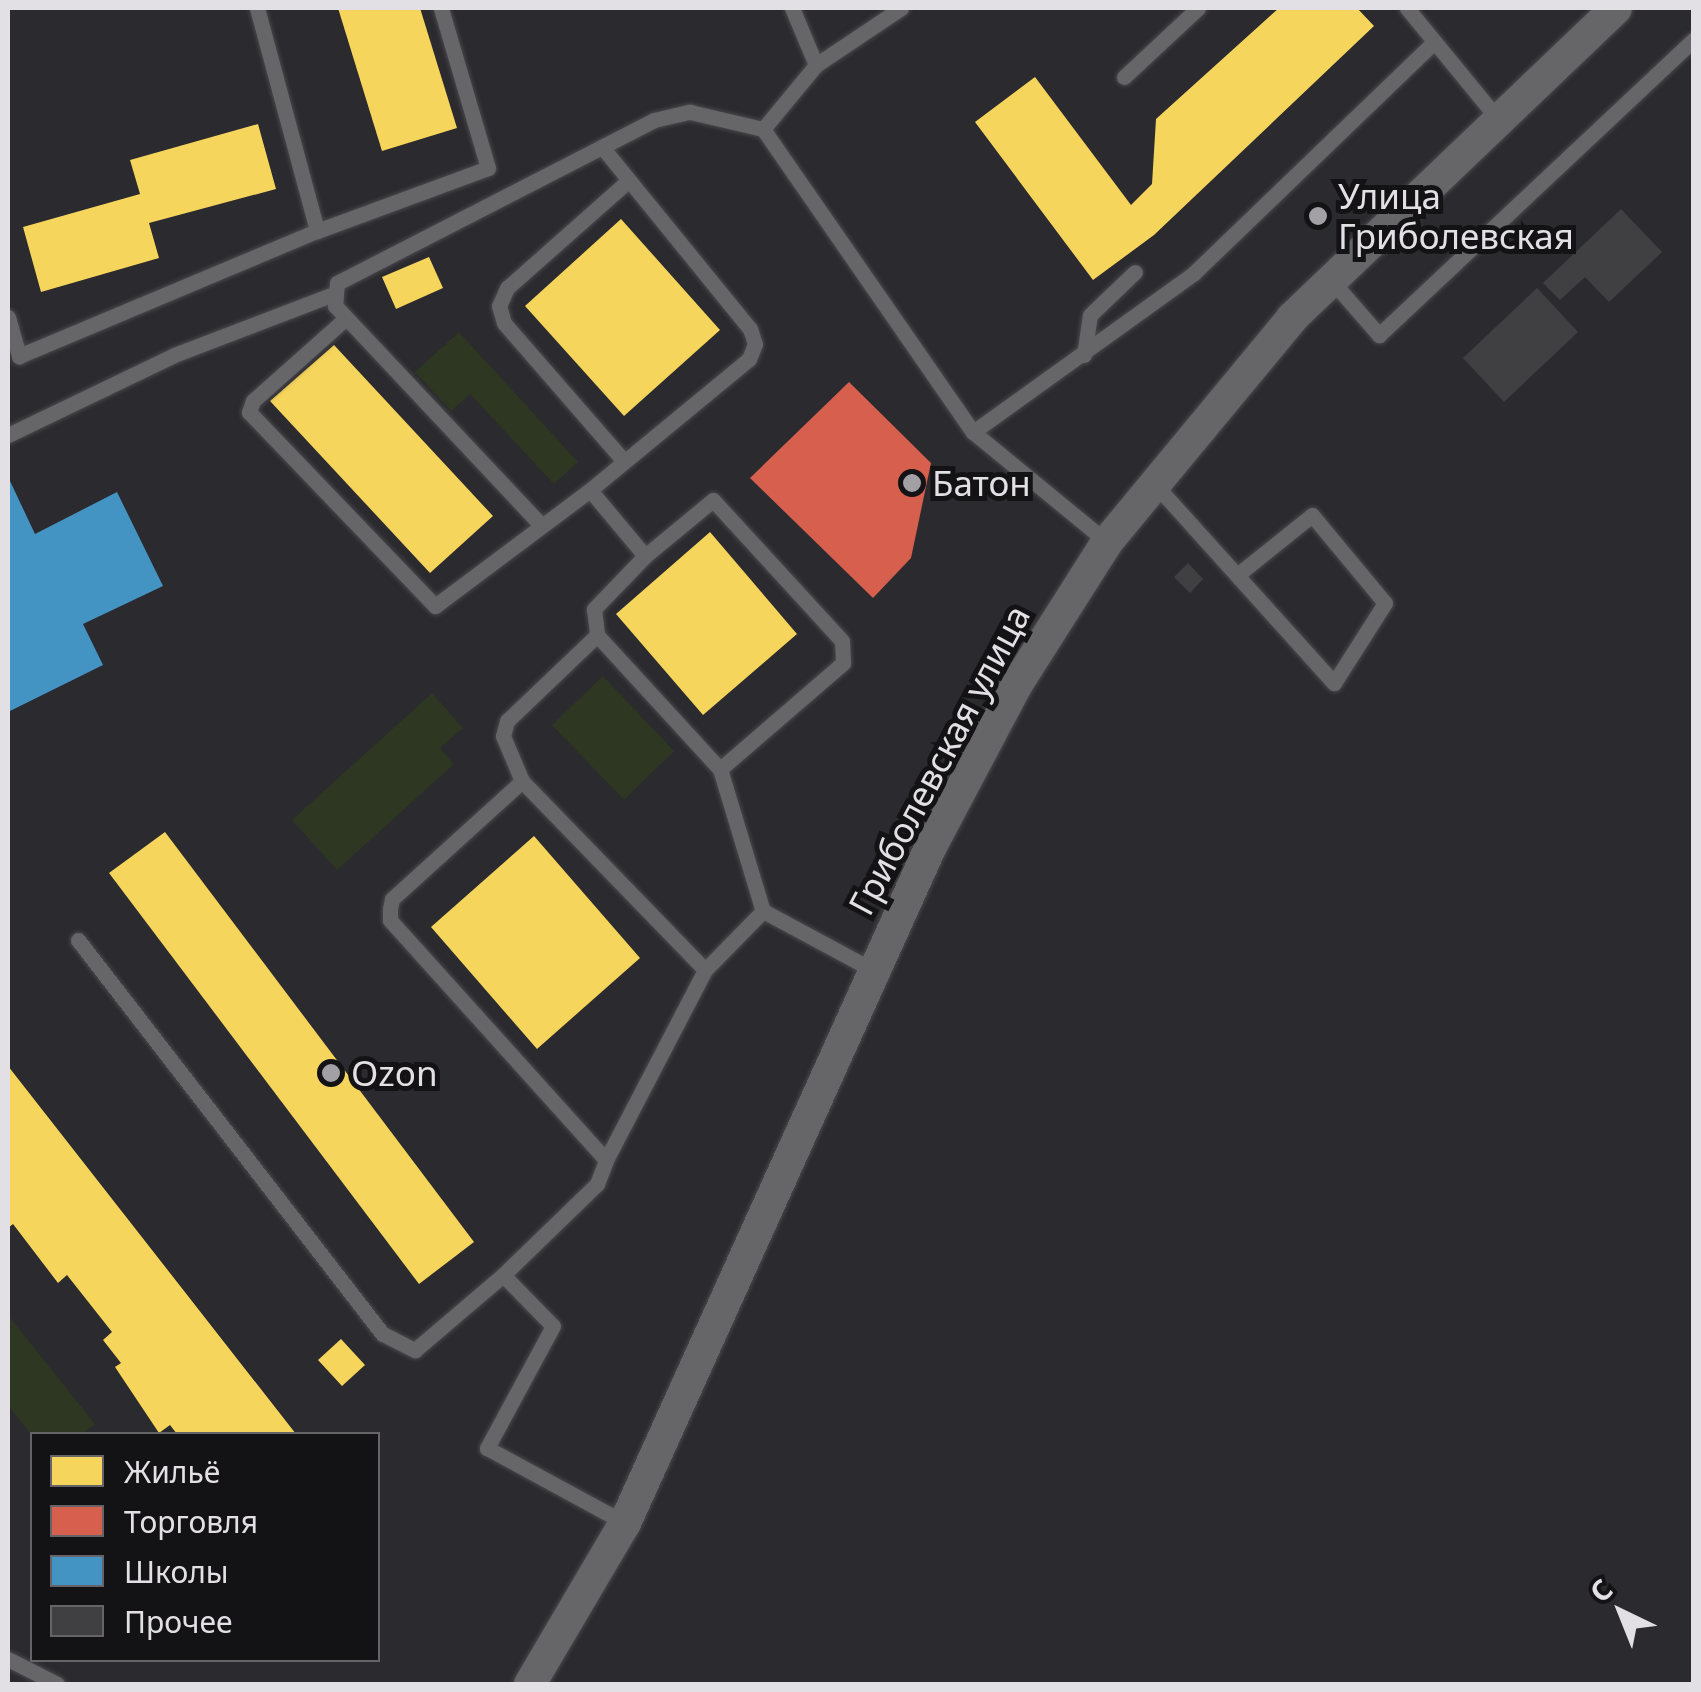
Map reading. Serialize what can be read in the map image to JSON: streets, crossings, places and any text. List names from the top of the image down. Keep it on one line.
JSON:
{"streets":{"street":["Гриболевская улица"]},"places":["Улица Гриболевская","Батон","Ozon"],"legend":["Жильё","Торговля","Школы","Прочее"],"north":"top left"}
